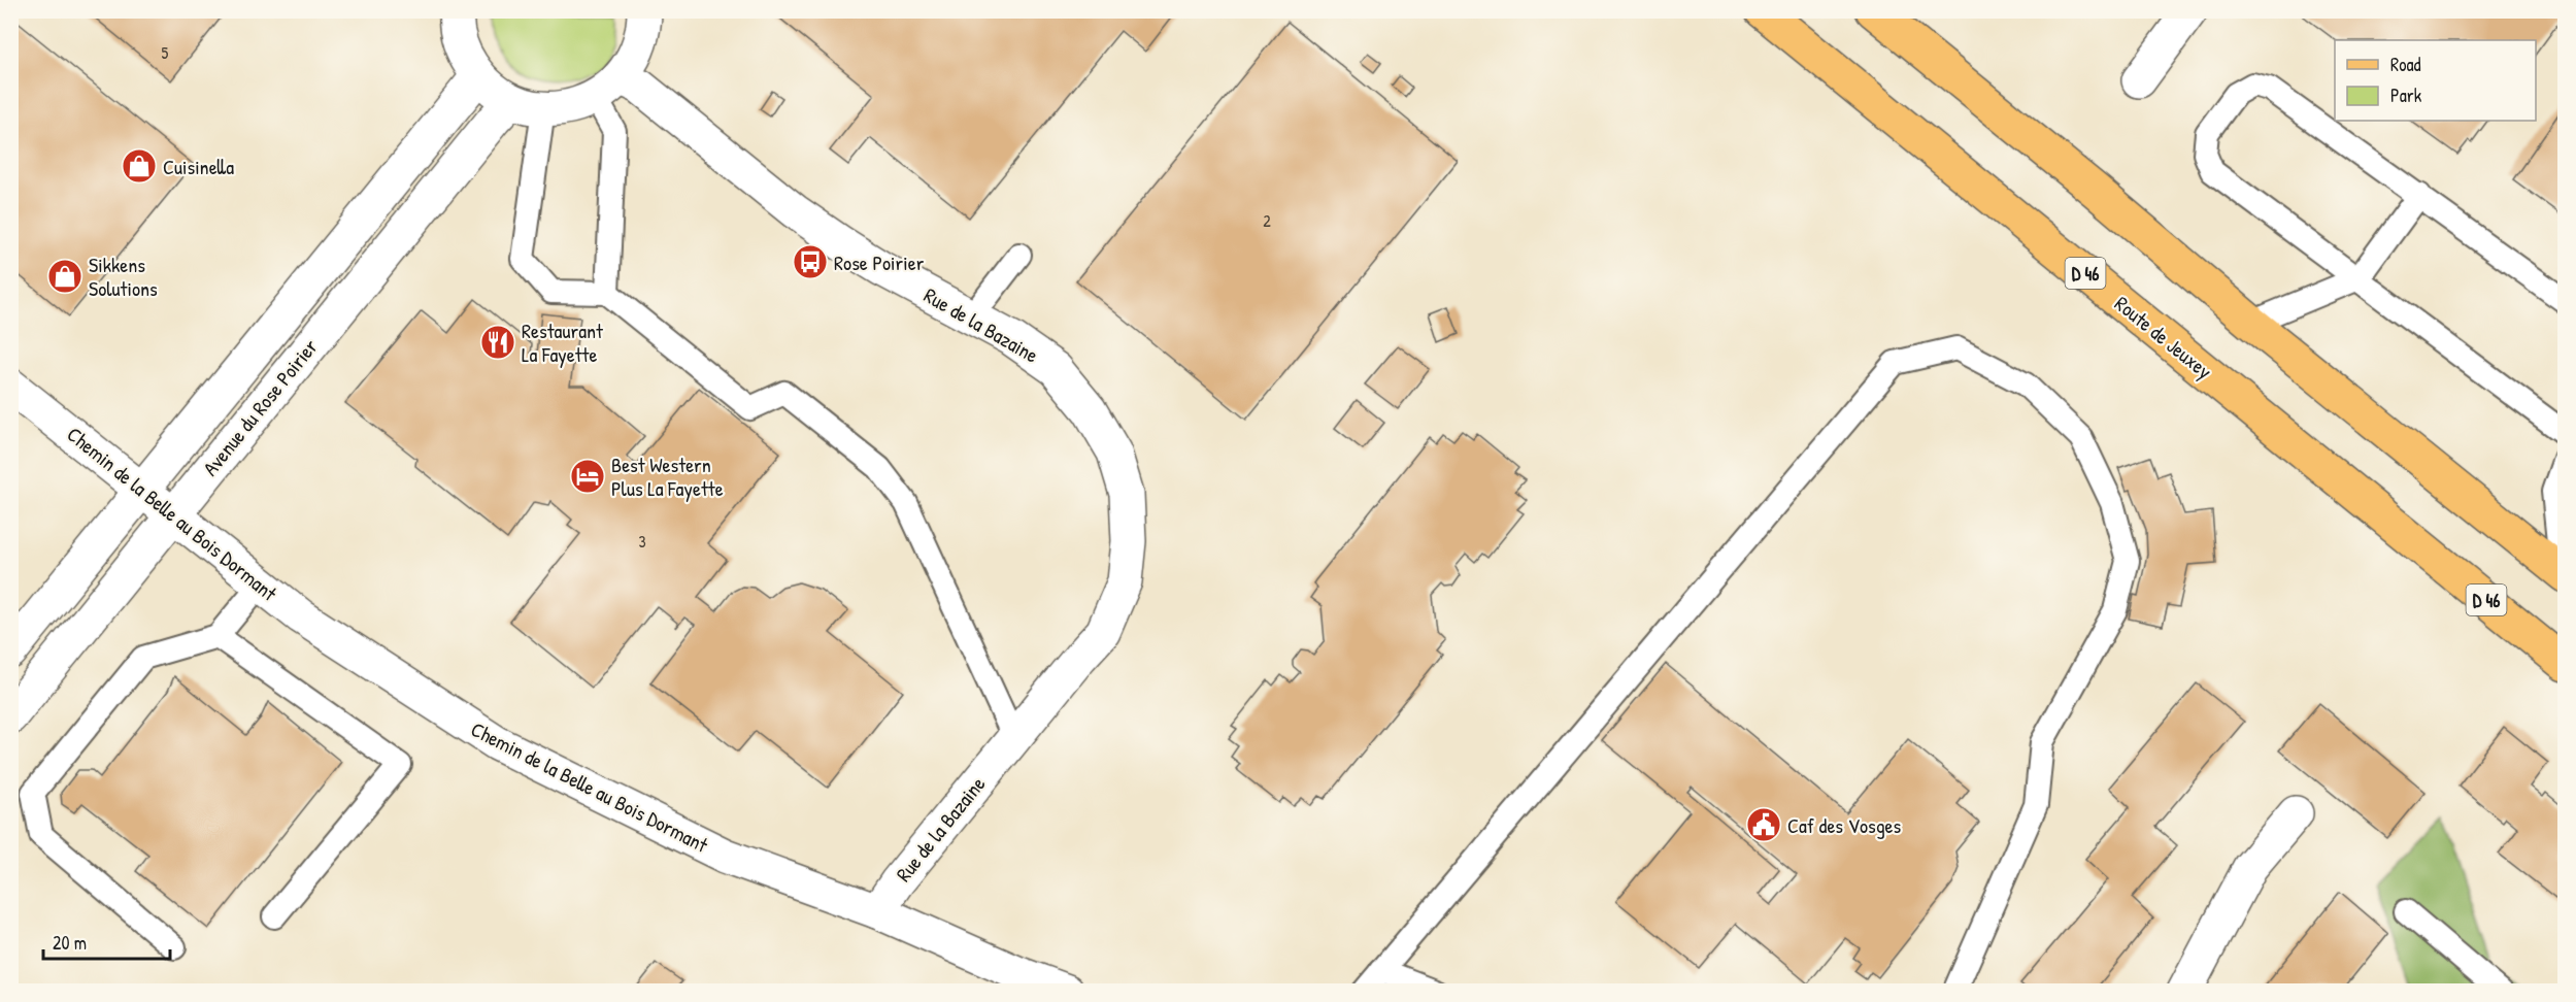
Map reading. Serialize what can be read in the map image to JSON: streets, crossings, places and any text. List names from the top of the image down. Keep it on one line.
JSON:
{"streets":{"main road":["D 46","Route de Jeuxey"],"street":["Rue de la Bazaine","Avenue du Rose Poirier","Chemin de la Belle au Bois Dormant"]},"crossings":[["Rue de la Bazaine","Chemin de la Belle au Bois Dormant"],["Avenue du Rose Poirier","Chemin de la Belle au Bois Dormant"]],"places":{"shop":["Cuisinella","Sikkens Solutions"],"bus stop":["Rose Poirier"],"restaurant":["Restaurant La Fayette"],"hotel":["Best Western Plus La Fayette"],"public building":["Caf des Vosges"]},"house_numbers":["5","2","3"],"legend":["Road","Park"],"scale_bar":"20 m"}
